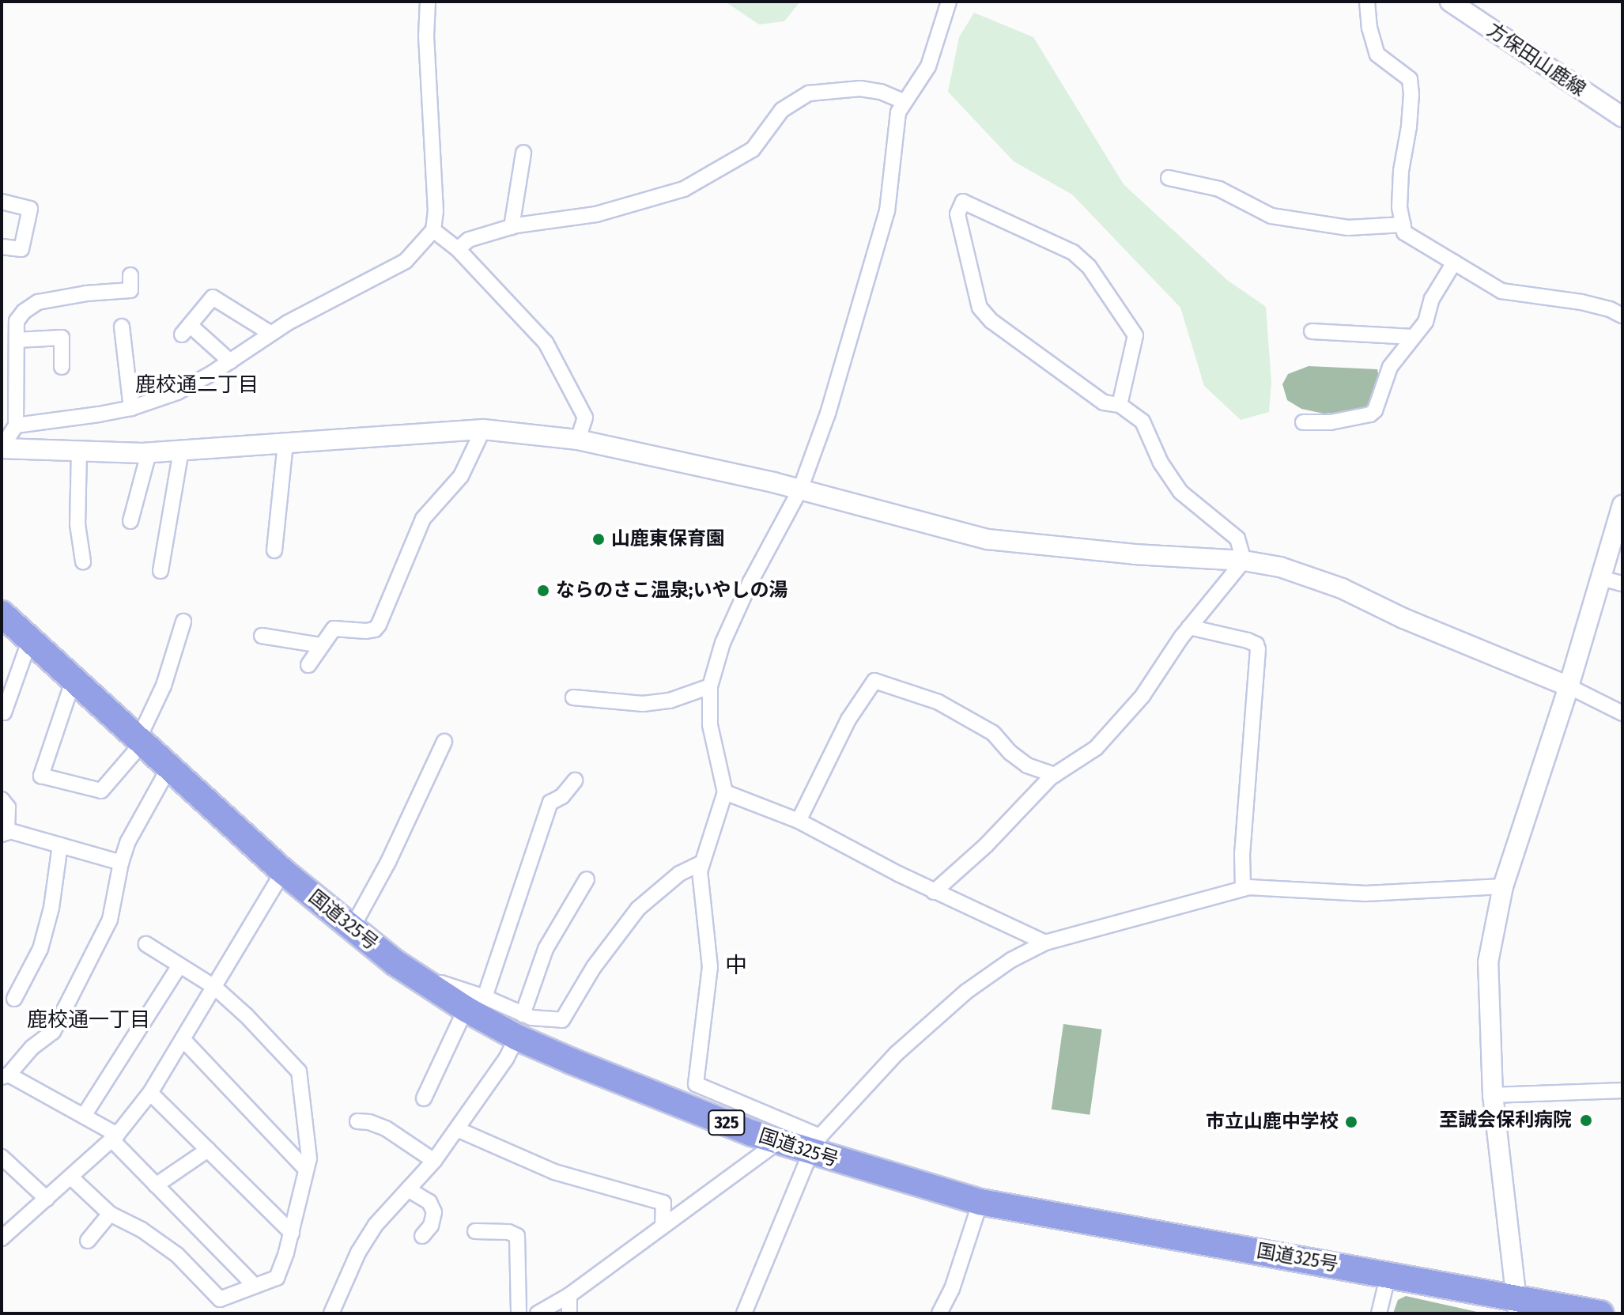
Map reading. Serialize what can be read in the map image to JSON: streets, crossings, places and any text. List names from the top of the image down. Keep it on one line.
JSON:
{"streets":{"highway":["国道325号","325"],"street":["方保田山鹿線"]},"districts":["鹿校通二丁目","中","鹿校通一丁目"],"places":["山鹿東保育園","ならのさこ温泉;いやしの湯","至誠会保利病院","市立山鹿中学校"]}
